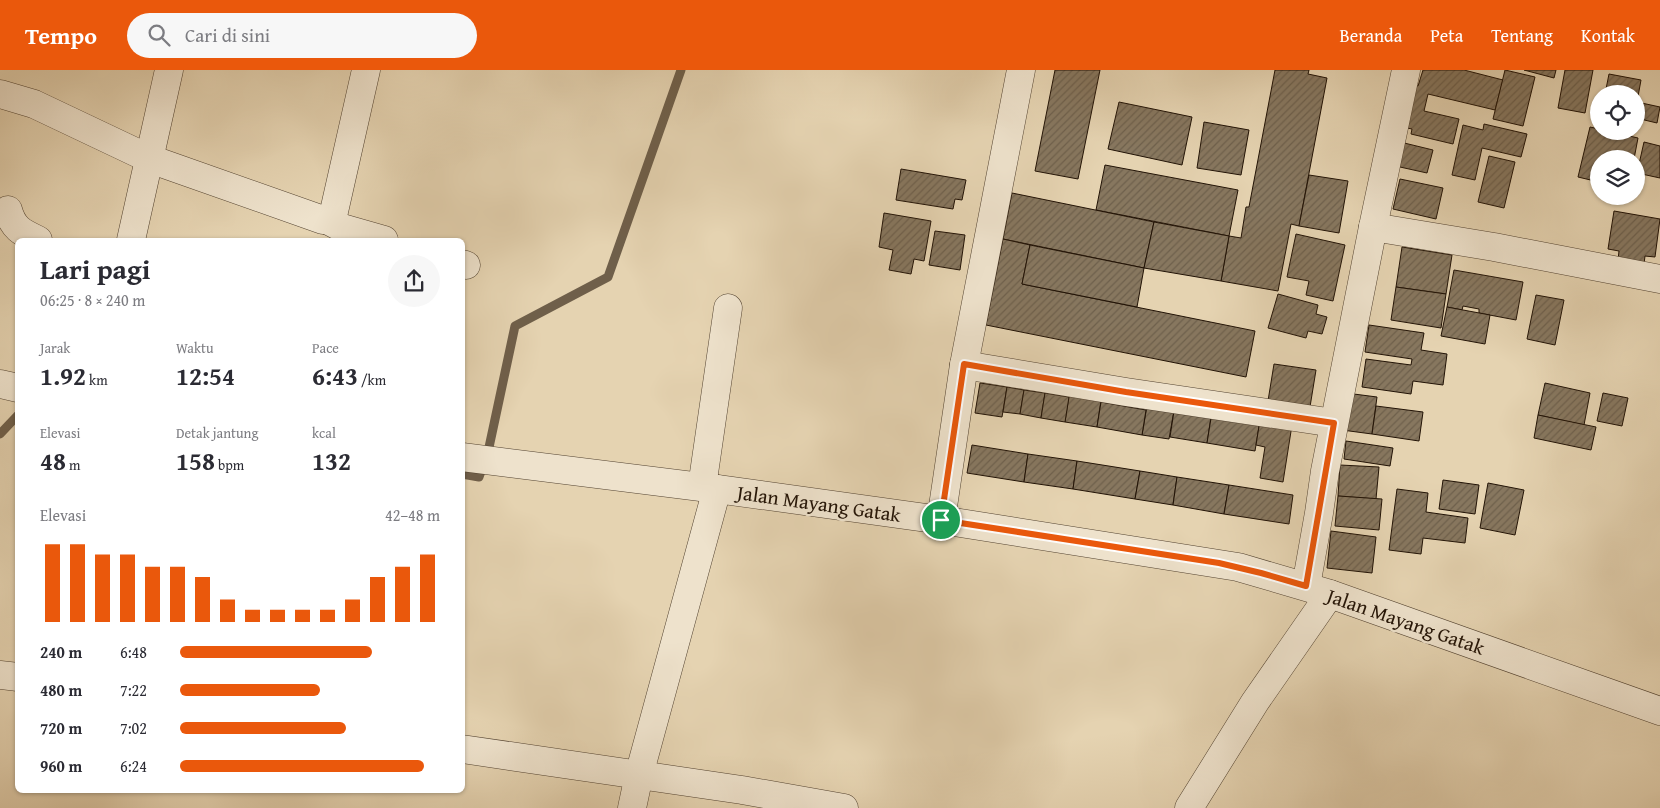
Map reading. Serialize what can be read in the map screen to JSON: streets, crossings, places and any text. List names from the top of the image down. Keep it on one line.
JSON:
{"streets":{"street":["Jalan Mayang Gatak"]},"page":{"header":"Tempo","search":"Cari di sini","nav":["Beranda","Peta","Tentang","Kontak"],"heading":["Lari pagi","06:25 · 8 × 240 m"],"stats":[["Jarak","1.92 km"],["Waktu","12:54"],["Pace","6:43 /km"],["Elevasi","48 m"],["Detak jantung","158 bpm"],["kcal","132"]],"chart":["Elevasi","42–48 m"],"list":[{"name":"240 m","note":"6:48"},{"name":"480 m","note":"7:22"},{"name":"720 m","note":"7:02"},{"name":"960 m","note":"6:24"}]}}
